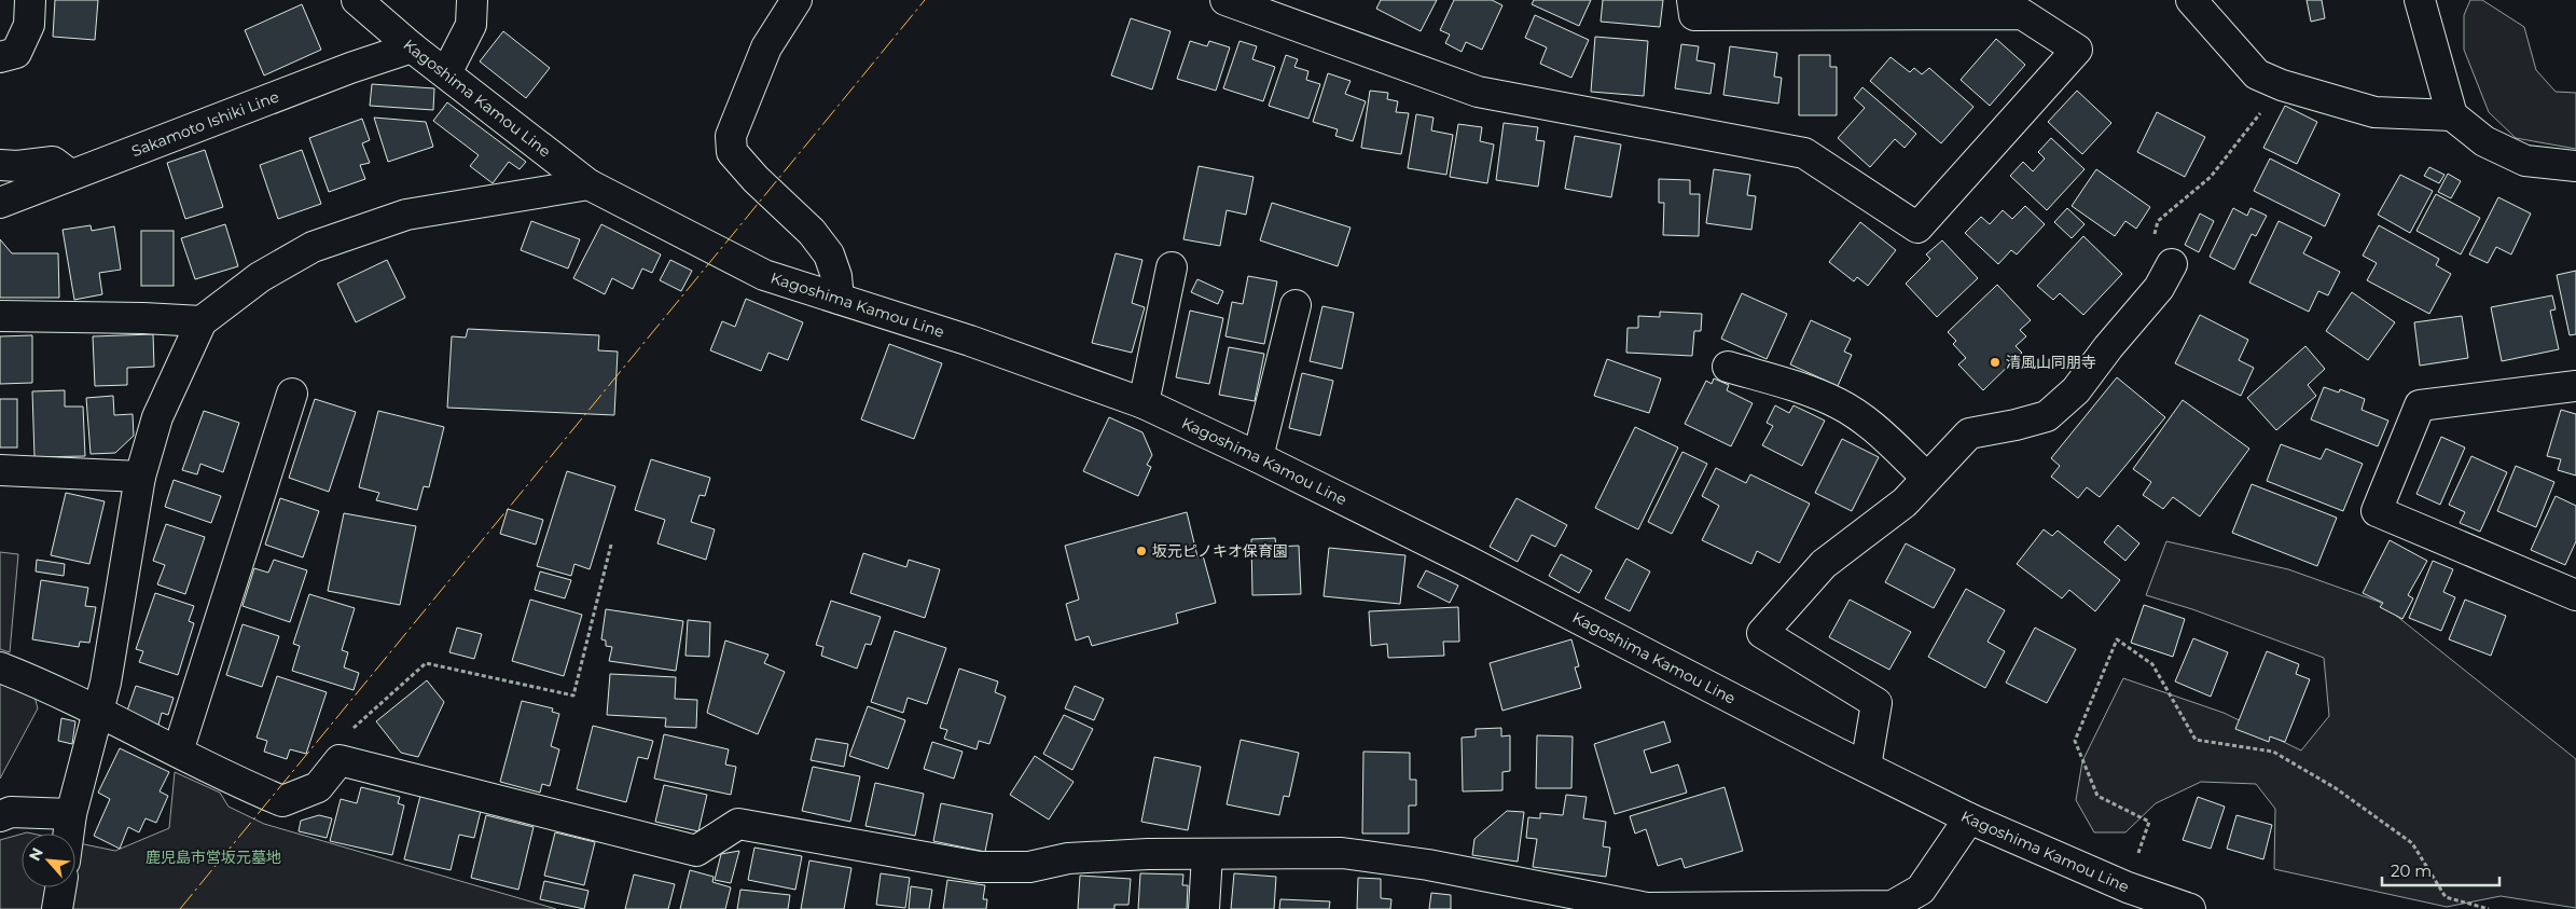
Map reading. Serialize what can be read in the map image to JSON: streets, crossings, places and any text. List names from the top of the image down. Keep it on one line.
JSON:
{"streets":{"street":["Kagoshima Kamou Line","Sakamoto Ishiki Line"]},"crossings":[["Kagoshima Kamou Line","Sakamoto Ishiki Line"]],"parks":["鹿児島市営坂元墓地"],"places":["清風山同朋寺","坂元ピノキオ保育園"],"scale_bar":"20 m","north":"top left"}
